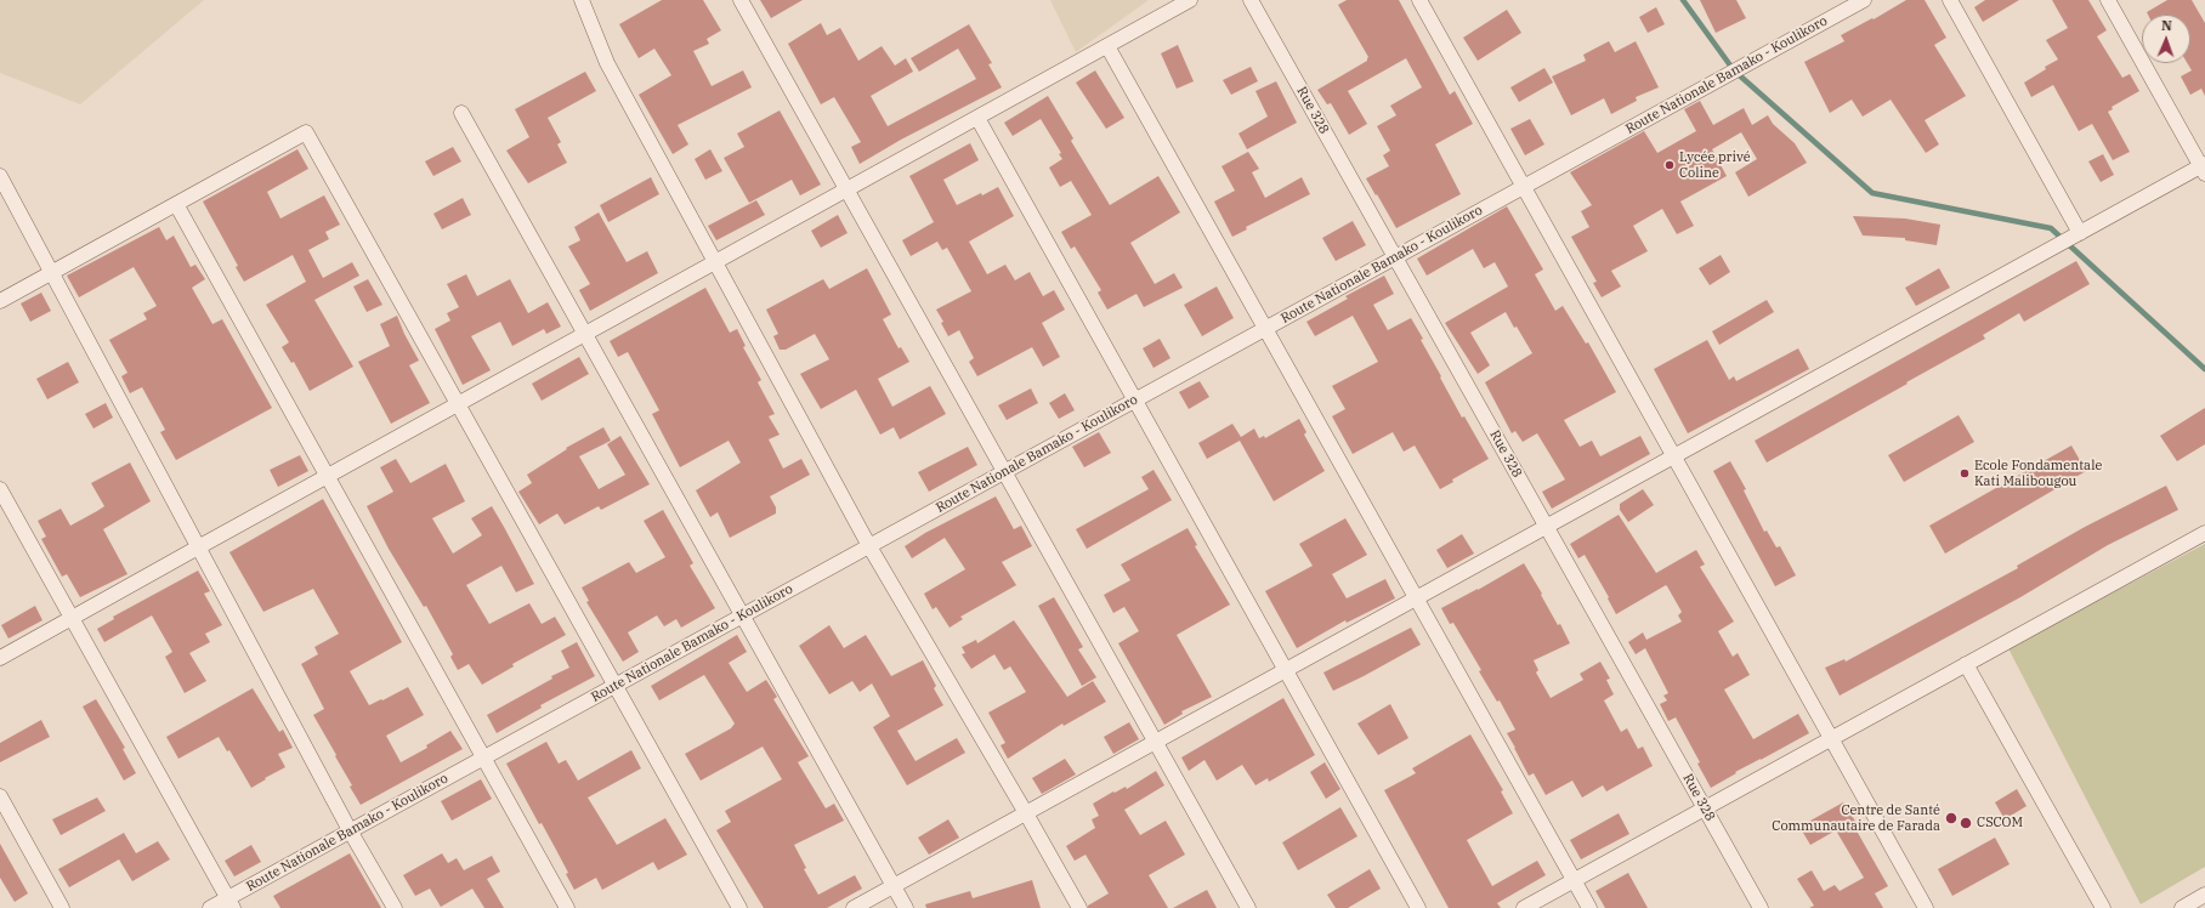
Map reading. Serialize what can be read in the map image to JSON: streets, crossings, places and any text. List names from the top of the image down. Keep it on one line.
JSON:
{"streets":{"street":["Route Nationale Bamako - Koulikoro","Rue 328"]},"crossings":[["Route Nationale Bamako - Koulikoro","Rue 328"]],"places":["Lycée privé Coline","Ecole Fondamentale Kati Malibougou","Centre de Santé Communautaire de Farada","CSCOM"],"north":"top"}
